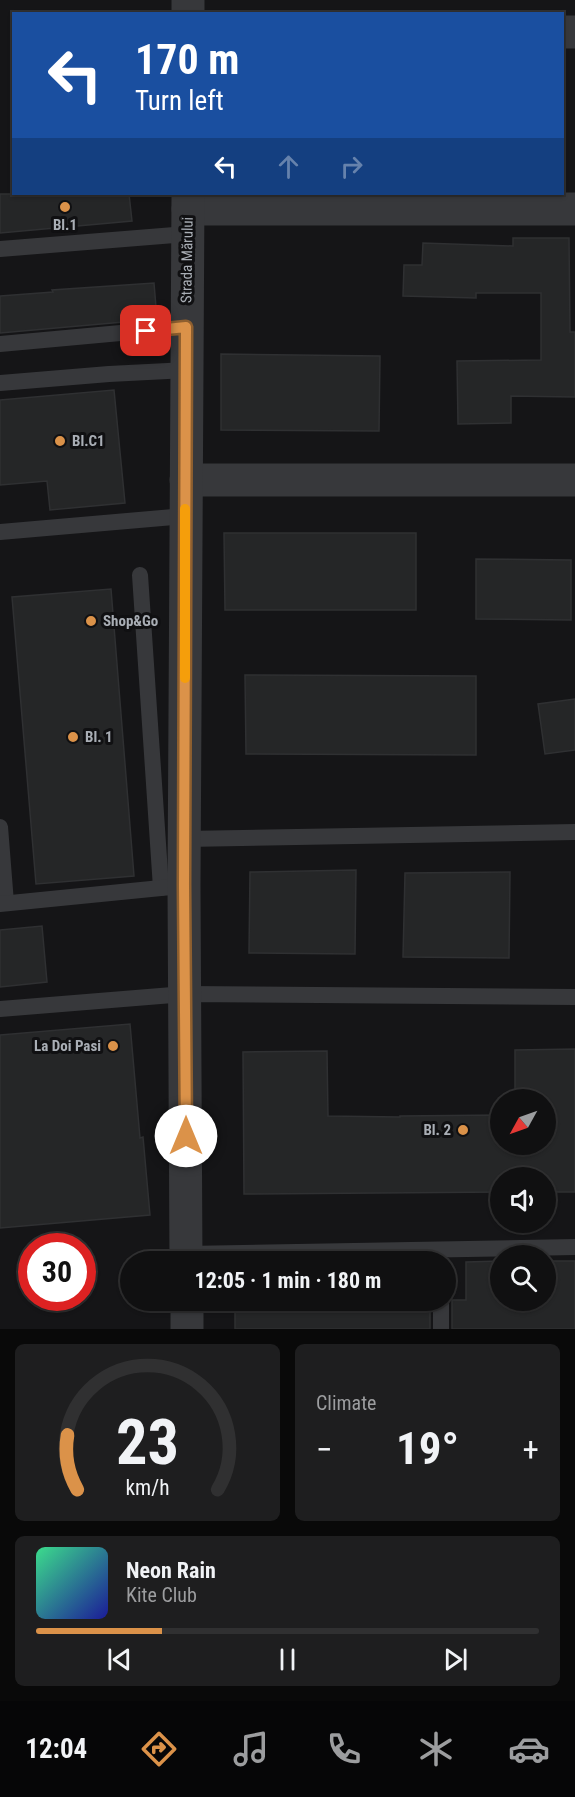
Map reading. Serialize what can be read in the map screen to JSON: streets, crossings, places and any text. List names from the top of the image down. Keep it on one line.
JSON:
{"streets":{"street":["Strada Mărului"]},"places":["Bl.1","Bl.C1","Shop&Go","Bl. 1","La Doi Pasi","Bl. 2"],"north":"bottom left","page":{"turn":["170 m","Turn left"],"limit":"30","trip":"12:05 · 1 min · 180 m","tile":"Climate","heat":["−","19°","+"],"song":["Neon Rain","Kite Club"],"tabs":"12:04","gauge":["23","km/h"]}}
